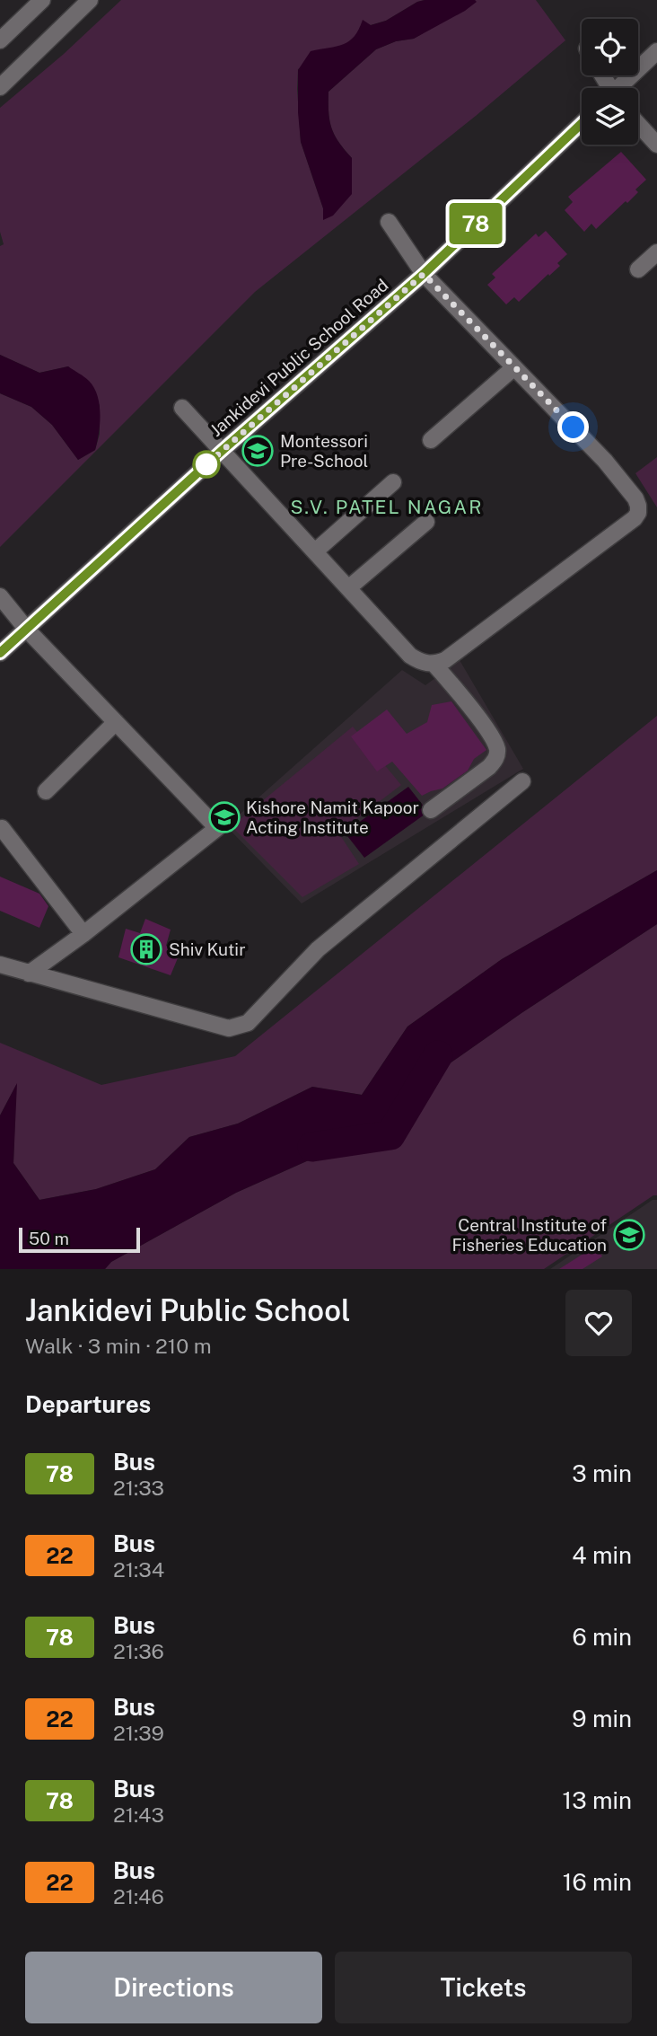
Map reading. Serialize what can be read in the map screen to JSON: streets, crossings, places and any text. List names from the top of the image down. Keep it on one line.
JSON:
{"streets":{"street":["Jankidevi Public School Road"]},"districts":["S.V. PATEL NAGAR"],"places":{"school or university":["Montessori Pre-School","Kishore Namit Kapoor Acting Institute","Central Institute of Fisheries Education"],"building":["Shiv Kutir"]},"lines":["bus line 78"],"scale_bar":"50 m","page":{"on_map":"78","scale":"50 m","heading":[["Jankidevi Public School","Walk · 3 min · 210 m"],"Departures"],"list":[{"mark":"78","name":"Bus","note":"21:33","value":"3 min"},{"mark":"22","name":"Bus","note":"21:34","value":"4 min"},{"mark":"78","name":"Bus","note":"21:36","value":"6 min"},{"mark":"22","name":"Bus","note":"21:39","value":"9 min"},{"mark":"78","name":"Bus","note":"21:43","value":"13 min"},{"mark":"22","name":"Bus","note":"21:46","value":"16 min"}],"buttons":["Directions","Tickets"]}}
